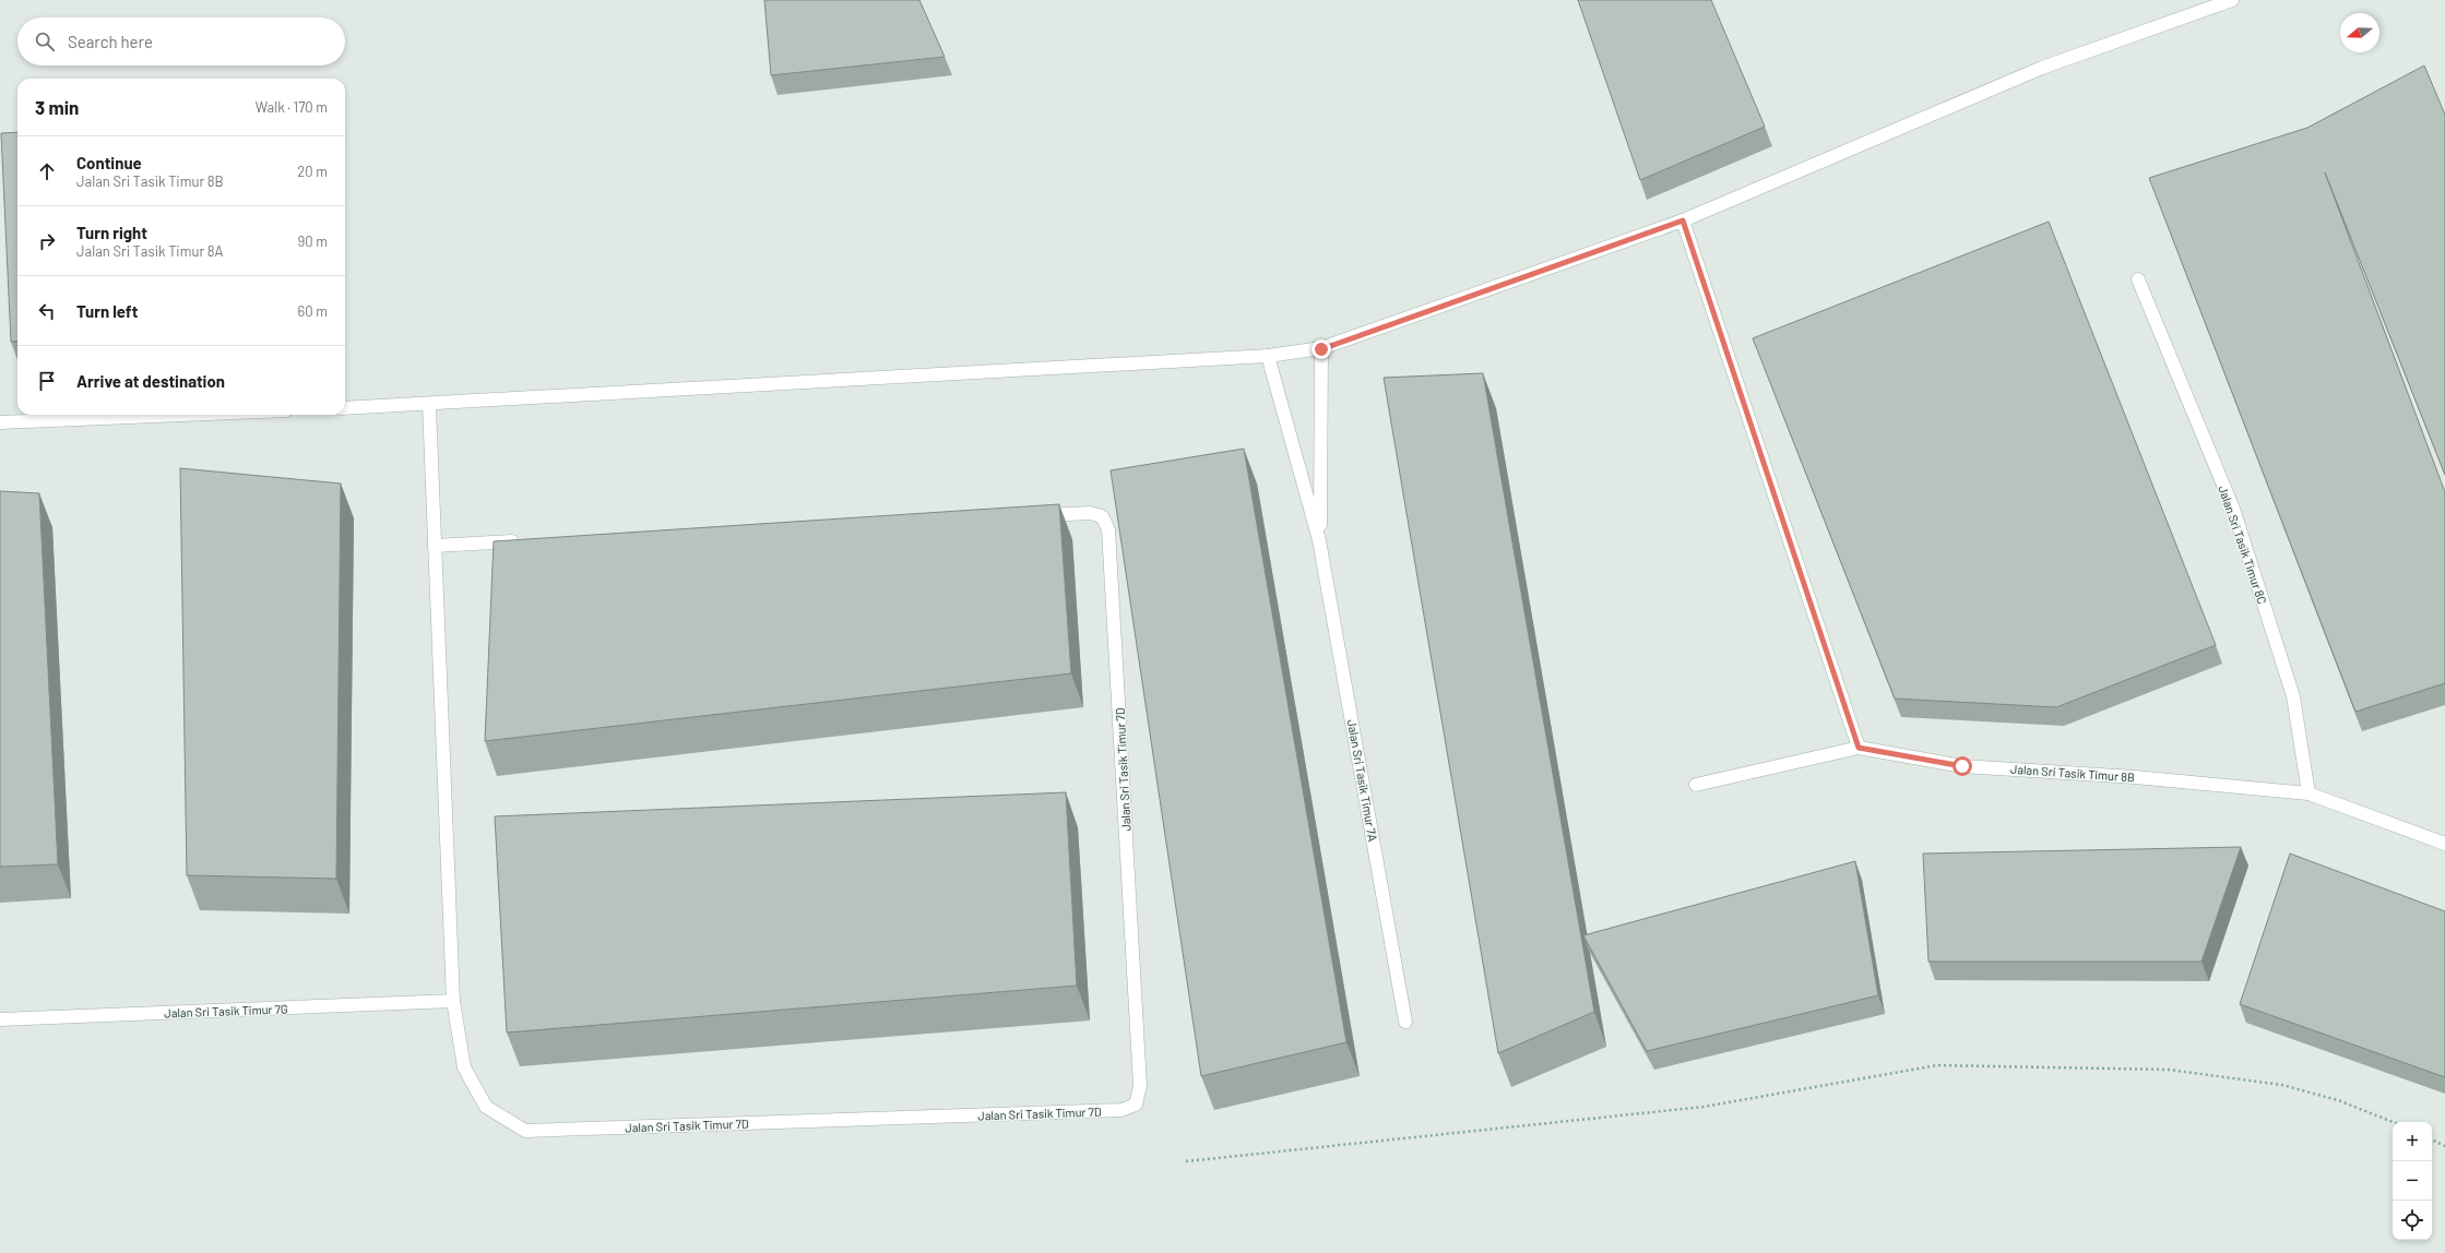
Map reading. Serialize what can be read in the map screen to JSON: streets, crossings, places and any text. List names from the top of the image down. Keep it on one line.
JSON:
{"streets":{"street":["Jalan Sri Tasik Timur 8C","Jalan Sri Tasik Timur 7D","Jalan Sri Tasik Timur 8B","Jalan Sri Tasik Timur 7A","Jalan Sri Tasik Timur 7G"]},"crossings":[["Jalan Sri Tasik Timur 8C","Jalan Sri Tasik Timur 8B"],["Jalan Sri Tasik Timur 7D","Jalan Sri Tasik Timur 7G"]],"north":"left","page":{"search":"Search here","heading":["3 min","Walk · 170 m"],"list":[["Continue","Jalan Sri Tasik Timur 8B","20 m"],["Turn right","Jalan Sri Tasik Timur 8A","90 m"],["Turn left","60 m"],"Arrive at destination"],"map_buttons":["+","−"]}}
